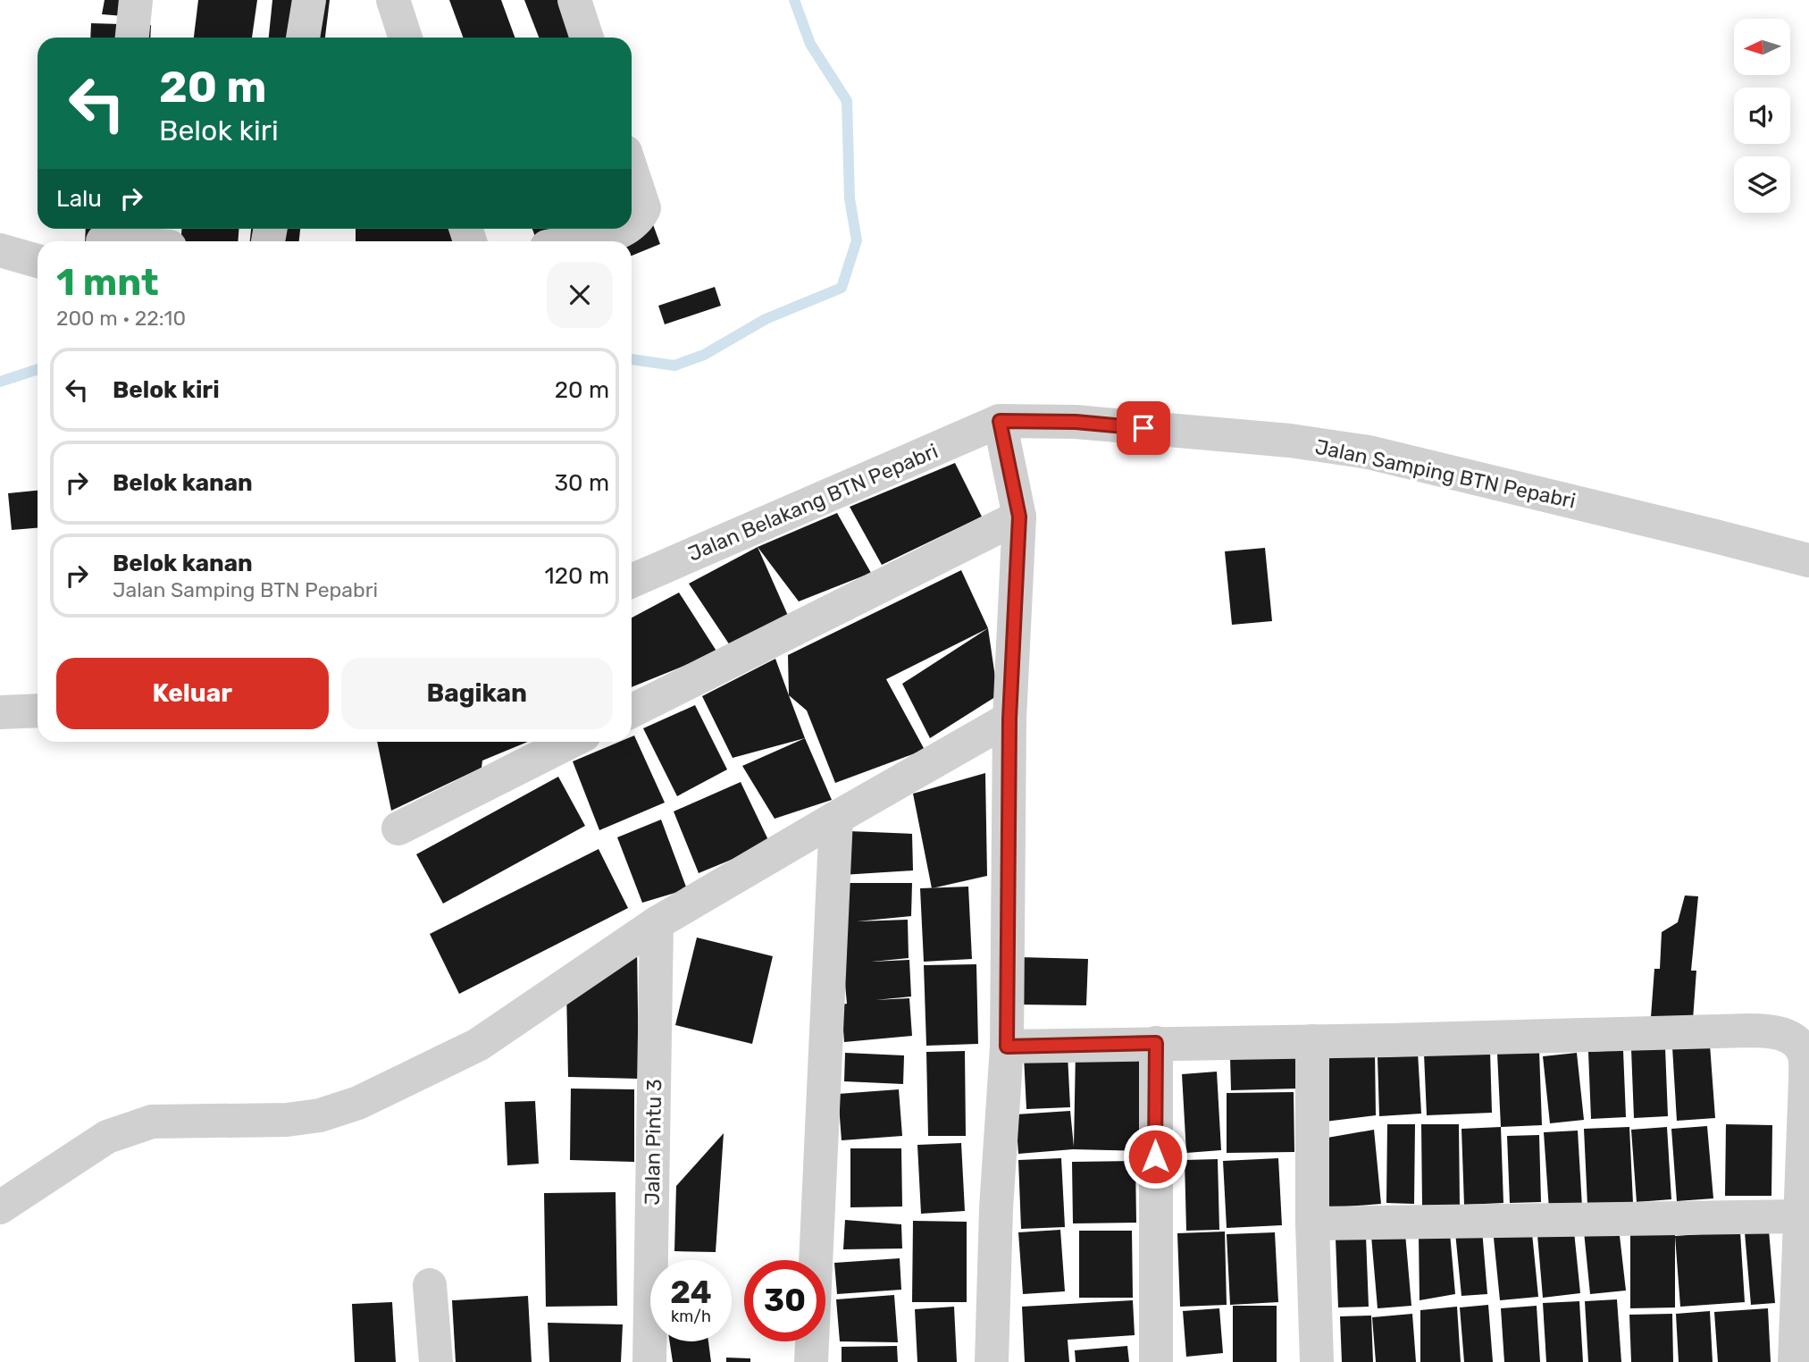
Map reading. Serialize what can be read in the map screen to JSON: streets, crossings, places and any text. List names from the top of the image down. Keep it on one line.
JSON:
{"streets":{"street":["Jalan Samping BTN Pepabri","Jalan Belakang BTN Pepabri","Jalan Pintu 3"]},"crossings":[["Jalan Samping BTN Pepabri","Jalan Belakang BTN Pepabri"]],"north":"left","page":{"turn":["20 m","Belok kiri"],"then":"Lalu","heading":["1 mnt","200 m · 22:10"],"list":[{"name":"Belok kiri","value":"20 m"},{"name":"Belok kanan","value":"30 m"},{"name":"Belok kanan","note":"Jalan Samping BTN Pepabri","value":"120 m"}],"buttons":["Keluar","Bagikan"],"speed":"24 km/h","limit":"30"}}
